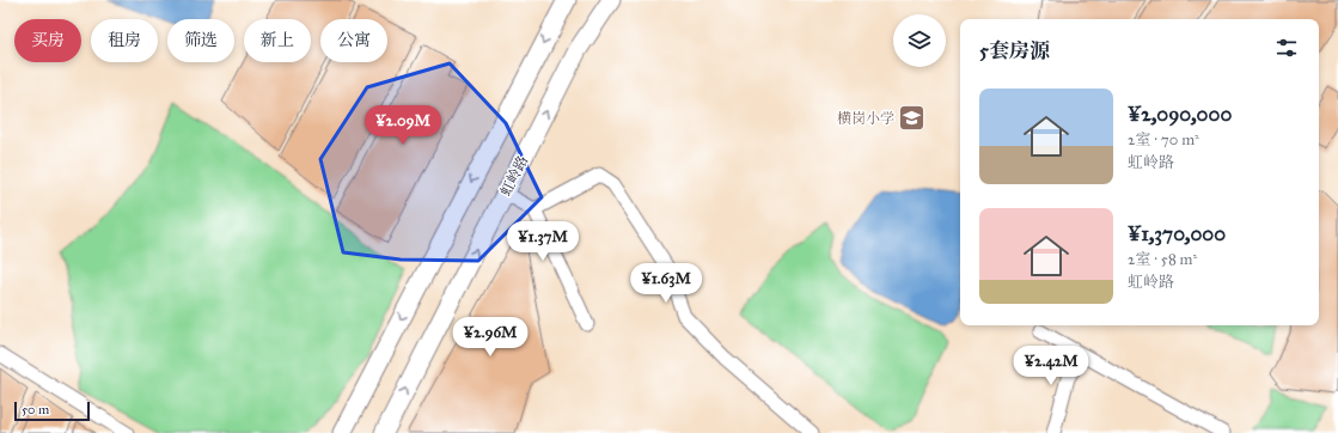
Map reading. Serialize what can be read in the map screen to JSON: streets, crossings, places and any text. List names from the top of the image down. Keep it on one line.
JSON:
{"streets":{"main road":["虹岭路"]},"places":{"school or university":["横岗小学"]},"scale_bar":"50 m","page":{"chip":["买房","租房","筛选","新上","公寓"],"heading":"5套房源","list":[{"name":"¥2,090,000","note":"2室 · 70 m² · 虹岭路"},{"name":"¥1,370,000","note":"2室 · 58 m² · 虹岭路"}],"price":["¥2.09M","¥1.37M","¥1.63M","¥2.96M","¥2.42M"],"scale":"50 m"}}
